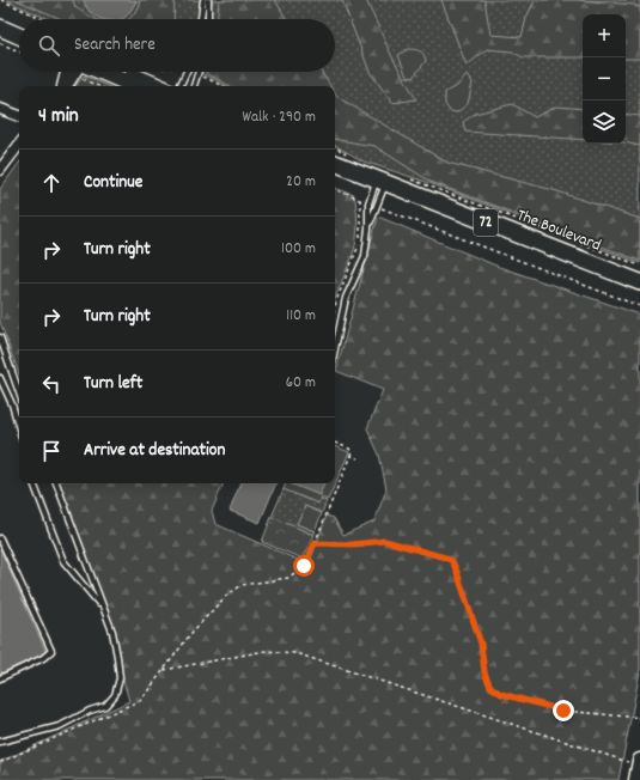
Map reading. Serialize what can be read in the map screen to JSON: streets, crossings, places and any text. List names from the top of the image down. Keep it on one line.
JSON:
{"streets":{"main road":["72","The Boulevard"]},"page":{"map_buttons":["+","−"],"search":"Search here","heading":["4 min","Walk · 290 m"],"list":[["Continue","20 m"],["Turn right","100 m"],["Turn right","110 m"],["Turn left","60 m"],"Arrive at destination"]}}
